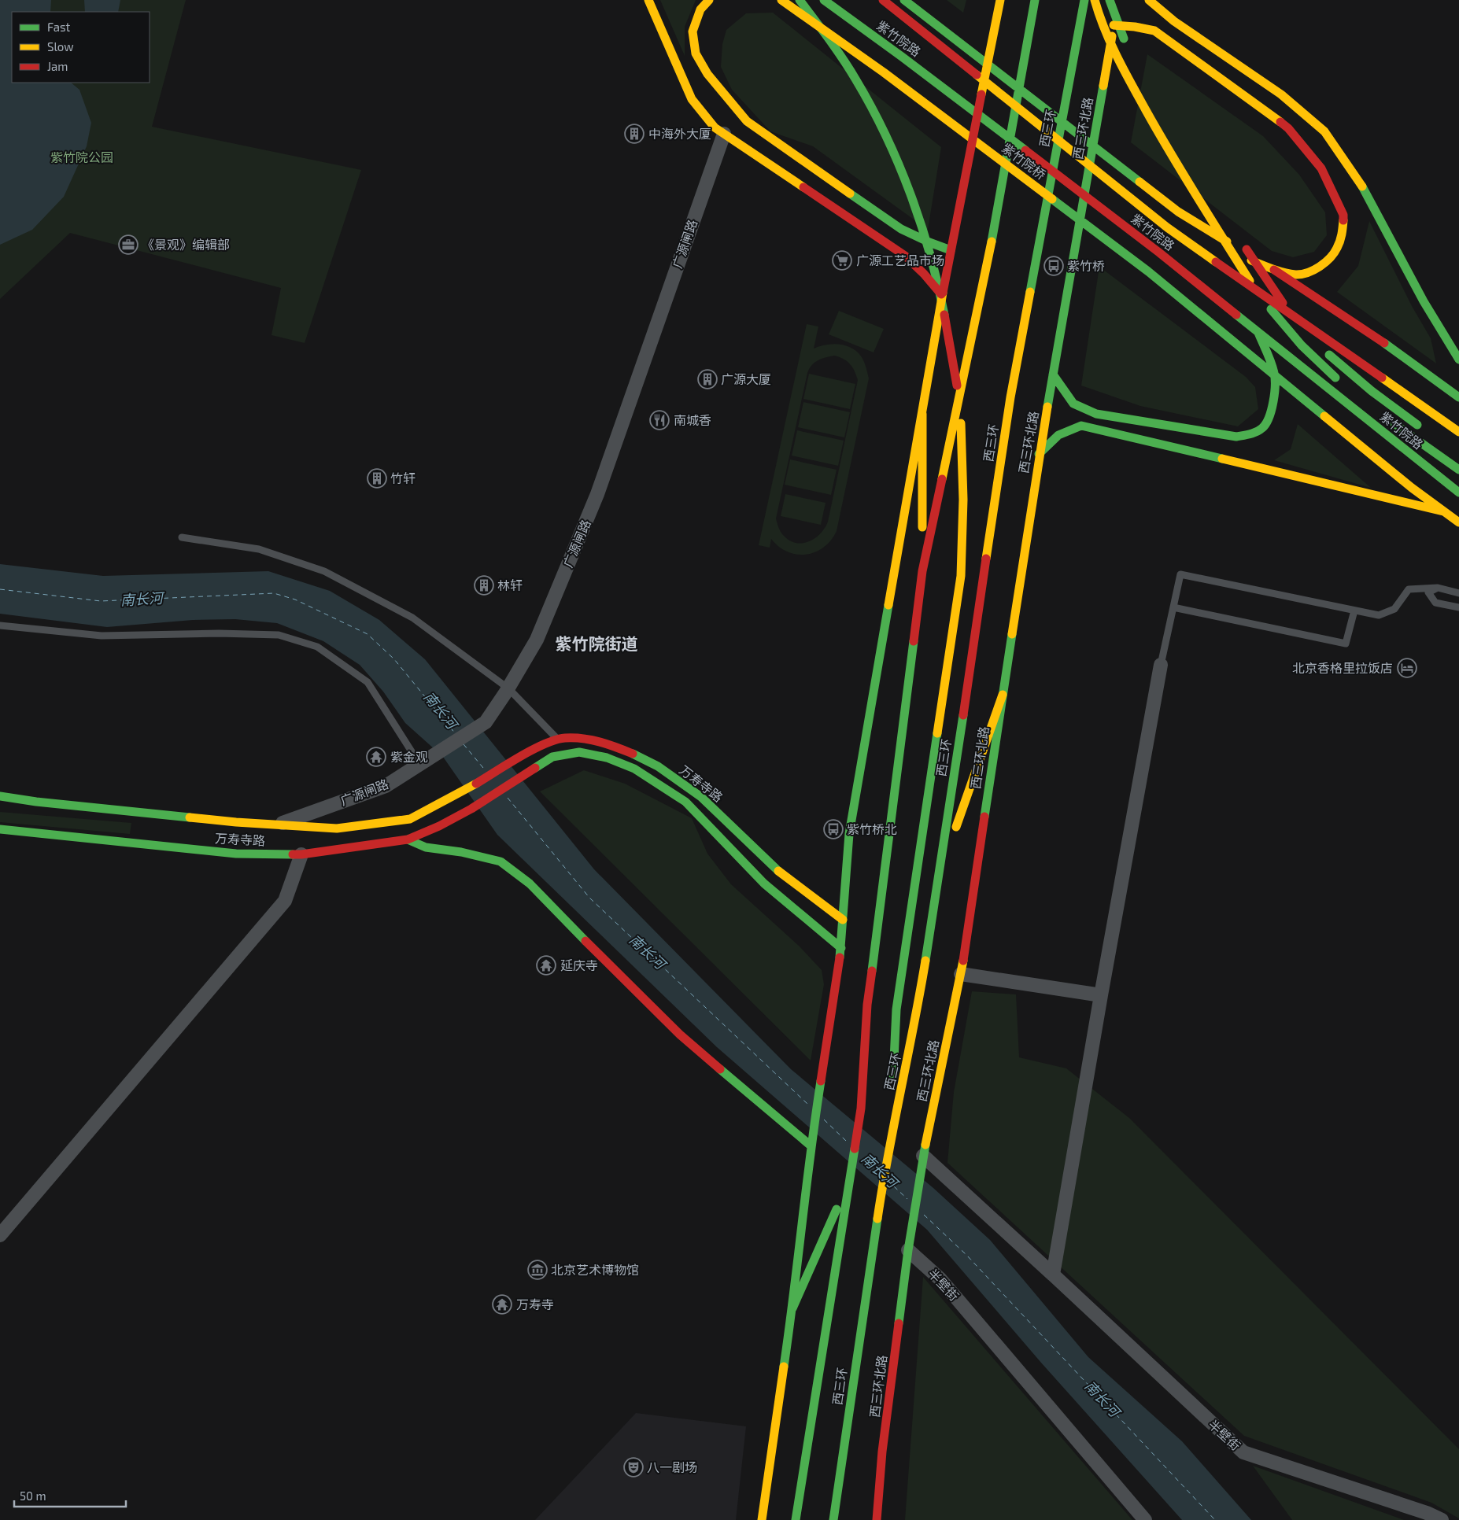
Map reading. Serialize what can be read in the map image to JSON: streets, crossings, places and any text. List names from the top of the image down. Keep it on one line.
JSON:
{"streets":{"main road":["紫竹院路","西三环","西三环北路","紫竹院桥","万寿寺路"],"street":["广源闸路","半壁街"]},"crossings":[["西三环北路","半壁街"],["广源闸路","万寿寺路"]],"districts":["紫竹院街道"],"water":["南长河"],"parks":["紫竹院公园"],"places":{"building":["中海外大厦","广源大厦","竹轩","林轩"],"office":["《景观》编辑部"],"supermarket":["广源工艺品市场"],"bus stop":["紫竹桥","紫竹桥北"],"restaurant":["南城香"],"hotel":["北京香格里拉饭店"],"temple":["紫金观","延庆寺","万寿寺"],"museum":["北京艺术博物馆"],"theatre":["八一剧场"]},"legend":["Fast","Slow","Jam"],"scale_bar":"50 m"}
